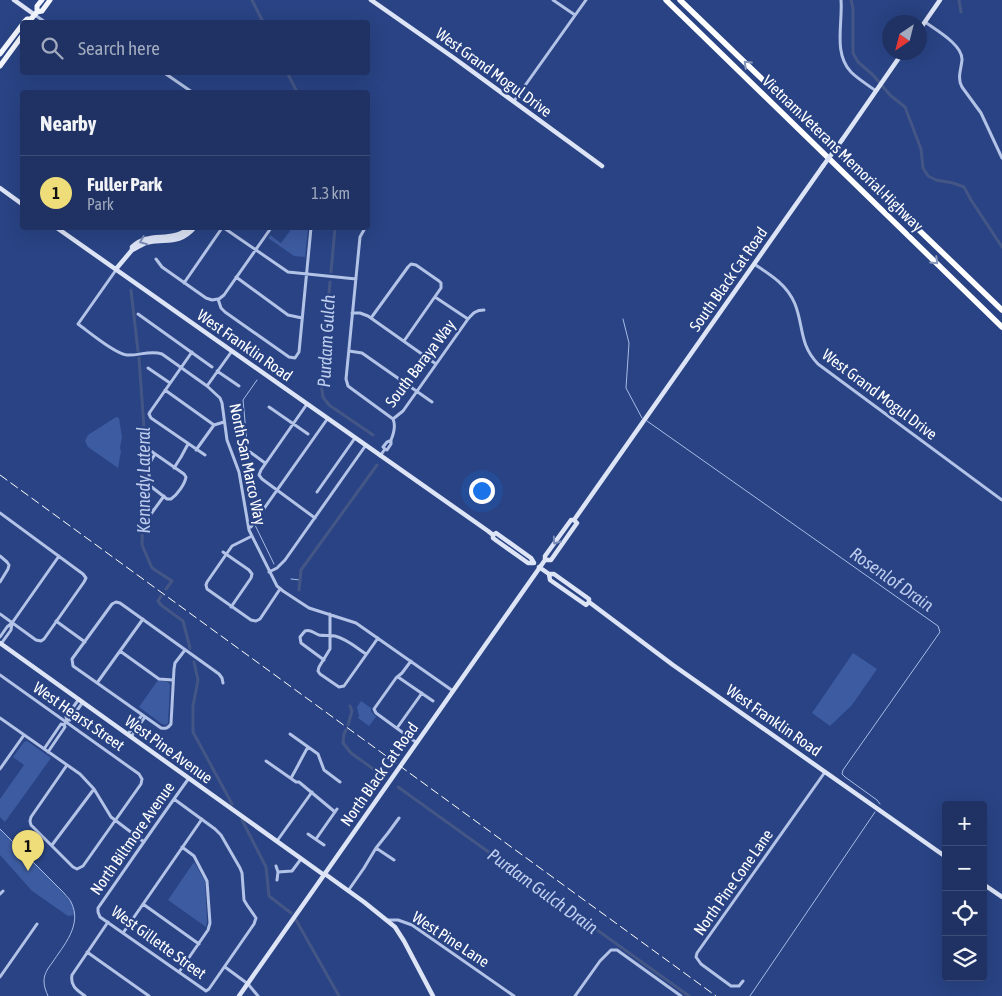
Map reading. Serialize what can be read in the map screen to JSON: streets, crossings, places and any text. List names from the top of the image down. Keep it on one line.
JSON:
{"streets":{"highway":["Vietnam Veterans Memorial Highway"],"street":["West Grand Mogul Drive","South Black Cat Road","West Franklin Road","South Baraya Way","North San Marco Way","West Hearst Street","West Pine Avenue","North Black Cat Road","North Biltmore Avenue","North Pine Cone Lane","West Pine Lane","West Gillette Street"]},"crossings":[["West Grand Mogul Drive","South Black Cat Road"],["South Black Cat Road","West Franklin Road"],["South Black Cat Road","North Black Cat Road"],["West Franklin Road","South Baraya Way"],["West Franklin Road","North Black Cat Road"],["West Franklin Road","North Pine Cone Lane"],["West Pine Avenue","North Black Cat Road"],["West Pine Avenue","North Biltmore Avenue"],["West Pine Avenue","West Pine Lane"],["North Black Cat Road","West Pine Lane"],["North Biltmore Avenue","West Gillette Street"]],"water":["Purdam Gulch","Kennedy Lateral","Rosenlof Drain","Purdam Gulch Drain"],"north":"bottom left","page":{"search":"Search here","heading":"Nearby","list":[{"mark":"1","name":"Fuller Park","note":"Park","value":"1.3 km"}],"map_buttons":["+","−"],"pins":"1"}}
